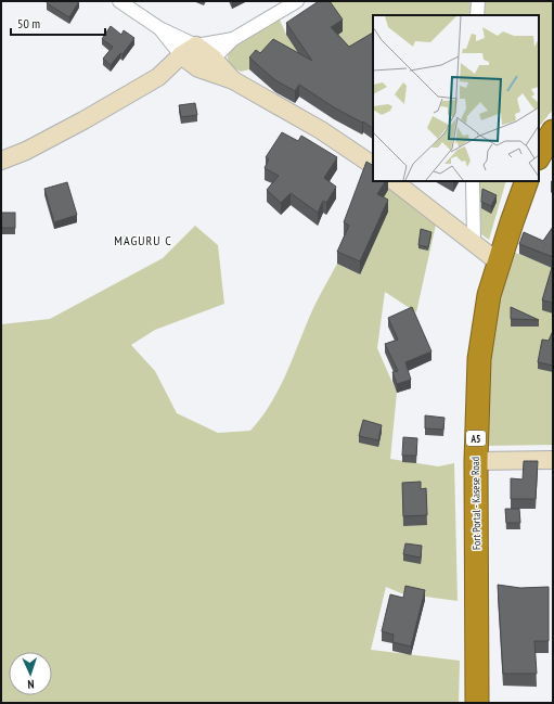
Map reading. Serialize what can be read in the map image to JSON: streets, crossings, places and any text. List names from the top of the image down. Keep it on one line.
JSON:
{"streets":{"highway":["A5","Fort Portal - Kasese Road"]},"districts":["MAGURU C"],"scale_bar":"50 m","north":"bottom"}
